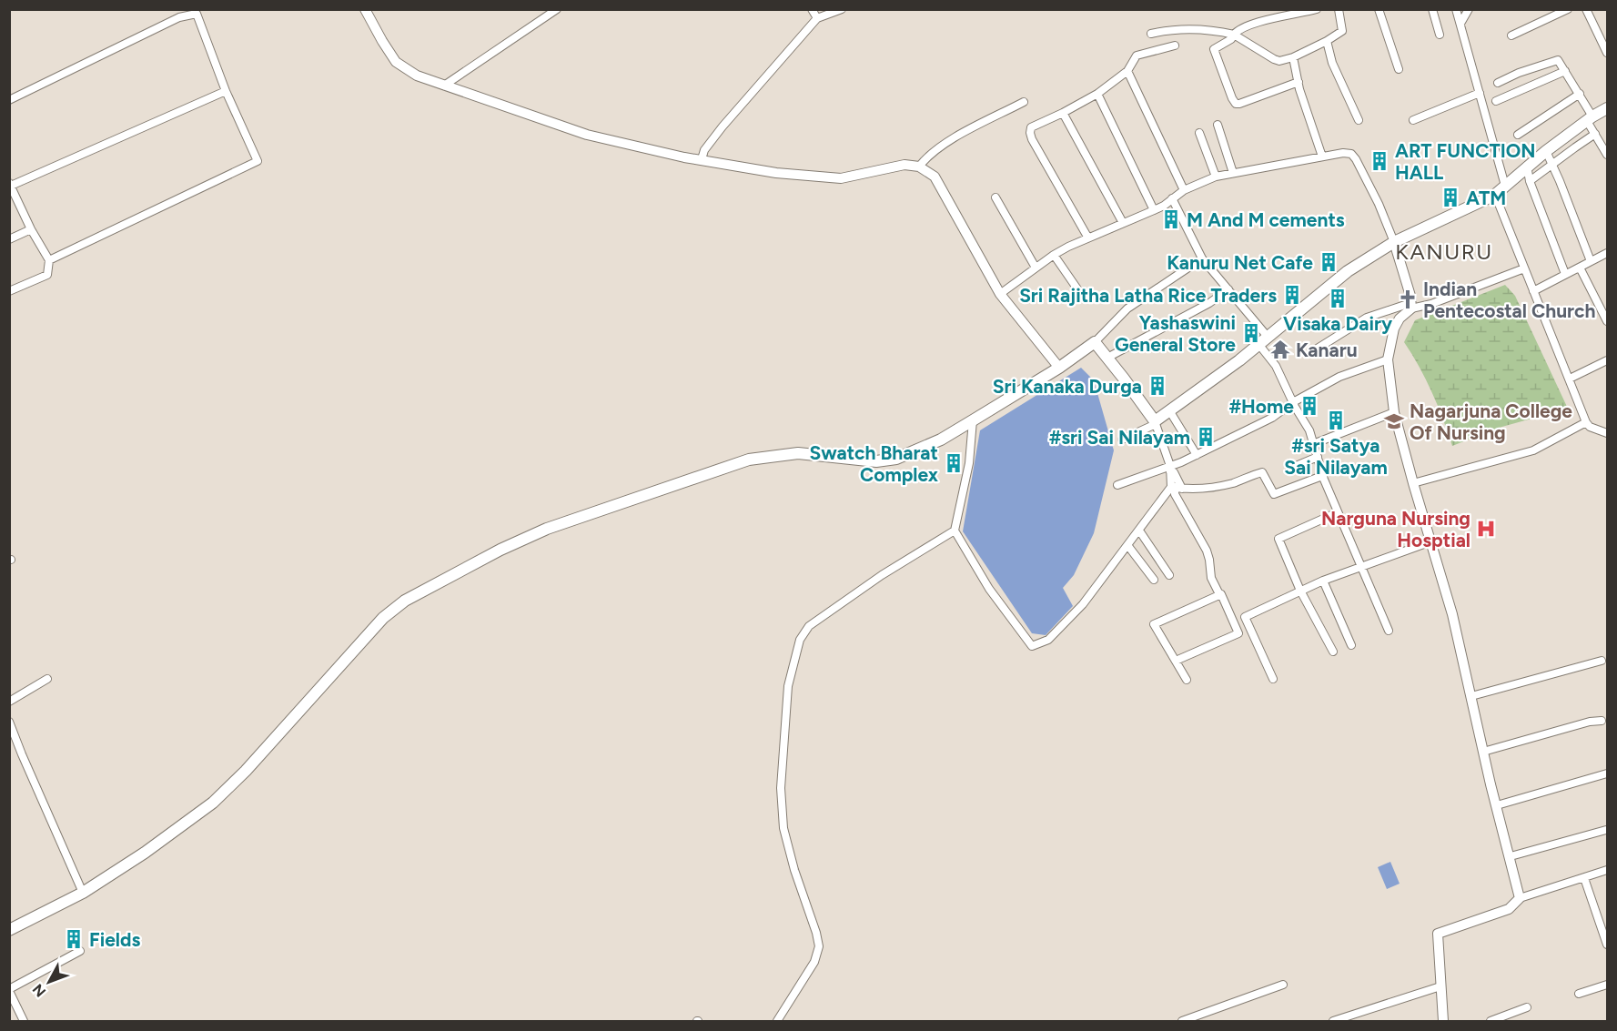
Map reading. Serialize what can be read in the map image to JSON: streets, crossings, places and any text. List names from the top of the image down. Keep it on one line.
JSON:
{"districts":["KANURU"],"places":{"building":["ART FUNCTION HALL","ATM","M And M cements","Kanuru Net Cafe","Sri Rajitha Latha Rice Traders","Visaka Dairy","Yashaswini General Store","Sri Kanaka Durga","#Home","#sri Satya Sai Nilayam","#sri Sai Nilayam","Swatch Bharat Complex","Fields"],"church":["Indian Pentecostal Church"],"temple":["Kanaru"],"school or university":["Nagarjuna College Of Nursing"],"hospital":["Narguna Nursing Hosptial"]},"north":"bottom left"}
